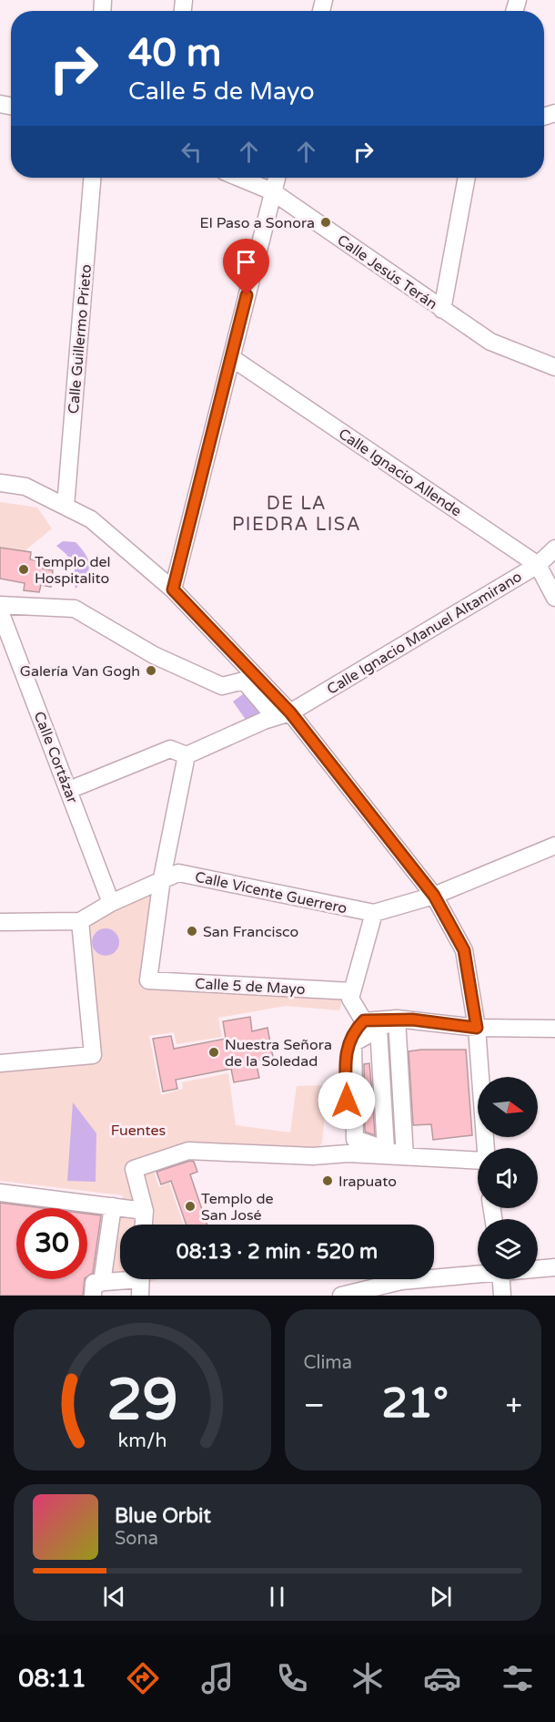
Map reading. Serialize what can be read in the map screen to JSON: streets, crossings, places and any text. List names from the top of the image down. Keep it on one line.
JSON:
{"streets":{"street":["Calle Jesús Terán","Calle Guillermo Prieto","Calle Ignacio Allende","Calle Ignacio Manuel Altamirano","Calle Cortázar","Calle Vicente Guerrero","Calle 5 de Mayo"]},"crossings":[["Calle Ignacio Allende","Calle Ignacio Manuel Altamirano"],["Calle Cortázar","Calle Vicente Guerrero"],["Calle Vicente Guerrero","Calle 5 de Mayo"]],"districts":["DE LA PIEDRA LISA"],"parks":["Fuentes"],"places":["El Paso a Sonora","Templo del Hospitalito","Galería Van Gogh","San Francisco","Nuestra Señora de la Soledad","Irapuato","Templo de San José"],"north":"right","page":{"turn":["40 m","Calle 5 de Mayo"],"limit":"30","trip":"08:13 · 2 min · 520 m","tile":"Clima","heat":["−","21°","+"],"song":["Blue Orbit","Sona"],"tabs":"08:11","gauge":["29","km/h"]}}
